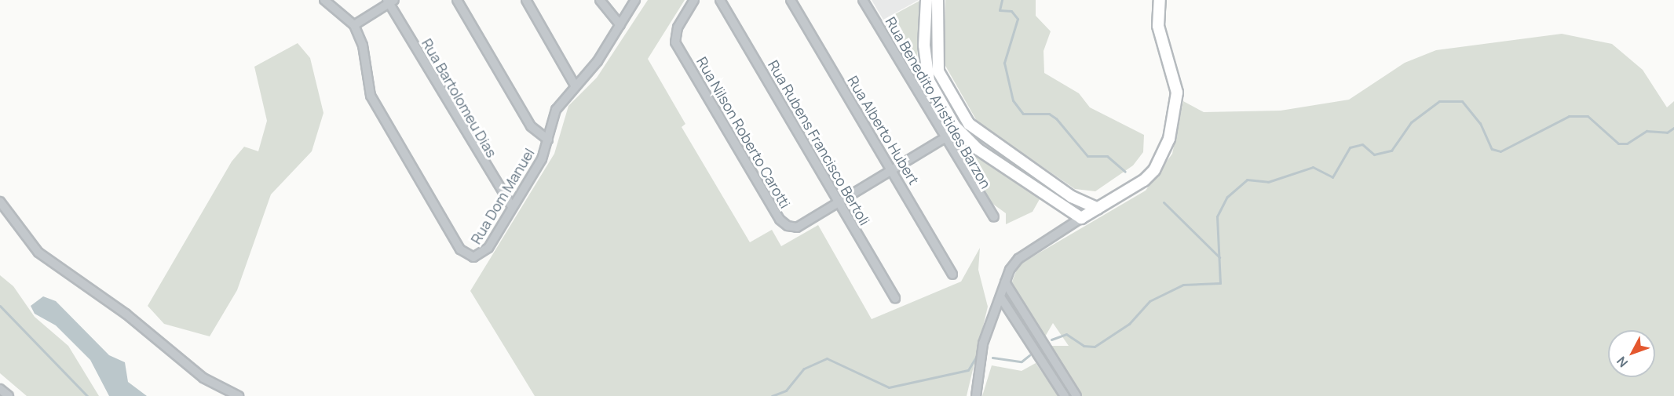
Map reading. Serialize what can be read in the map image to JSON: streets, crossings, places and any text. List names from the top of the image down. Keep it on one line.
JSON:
{"streets":{"street":["Rua Bartolomeu Dias","Rua Benedito Aristides Barzon","Rua Alberto Hubert","Rua Nilson Roberto Carotti","Rua Rubens Francisco Bertoli","Rua Dom Manuel"]},"crossings":[["Rua Bartolomeu Dias","Rua Dom Manuel"],["Rua Nilson Roberto Carotti","Rua Rubens Francisco Bertoli"]],"north":"bottom left"}
